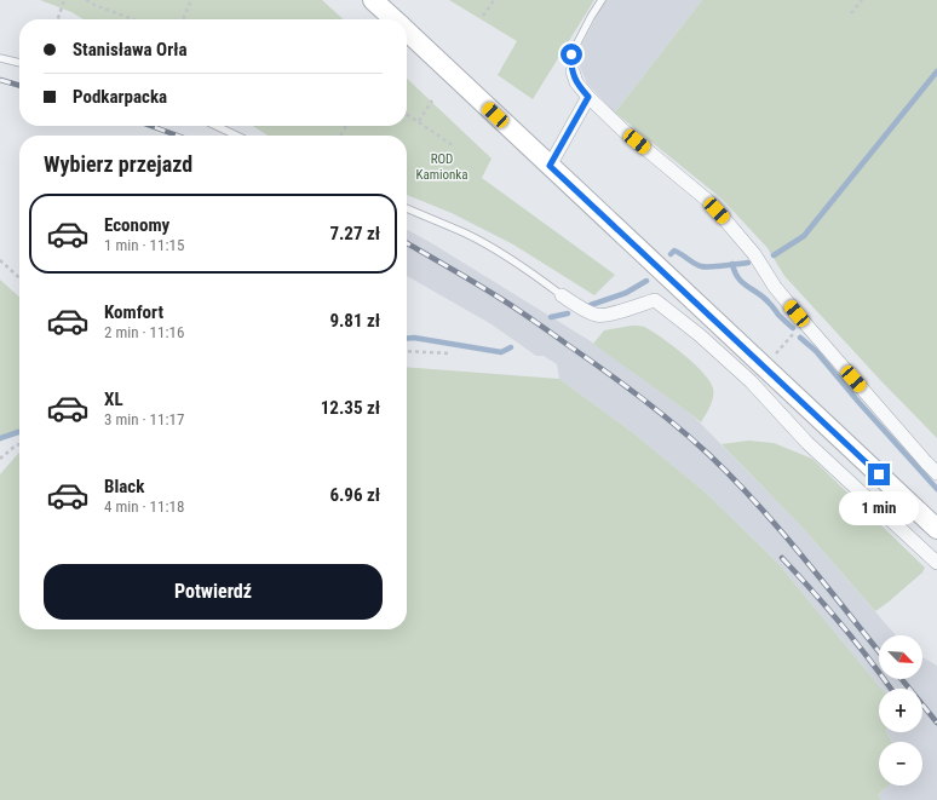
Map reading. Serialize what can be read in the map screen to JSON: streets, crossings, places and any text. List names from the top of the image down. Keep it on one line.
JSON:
{"parks":["ROD Kamionka"],"north":"bottom right","page":{"banner":["Stanisława Orła","Podkarpacka"],"heading":"Wybierz przejazd","list":[{"name":"Economy","note":"1 min · 11:15","value":"7.27 zł"},{"name":"Komfort","note":"2 min · 11:16","value":"9.81 zł"},{"name":"XL","note":"3 min · 11:17","value":"12.35 zł"},{"name":"Black","note":"4 min · 11:18","value":"6.96 zł"}],"bubble":"1 min","buttons":"Potwierdź","map_buttons":["+","−"]}}
